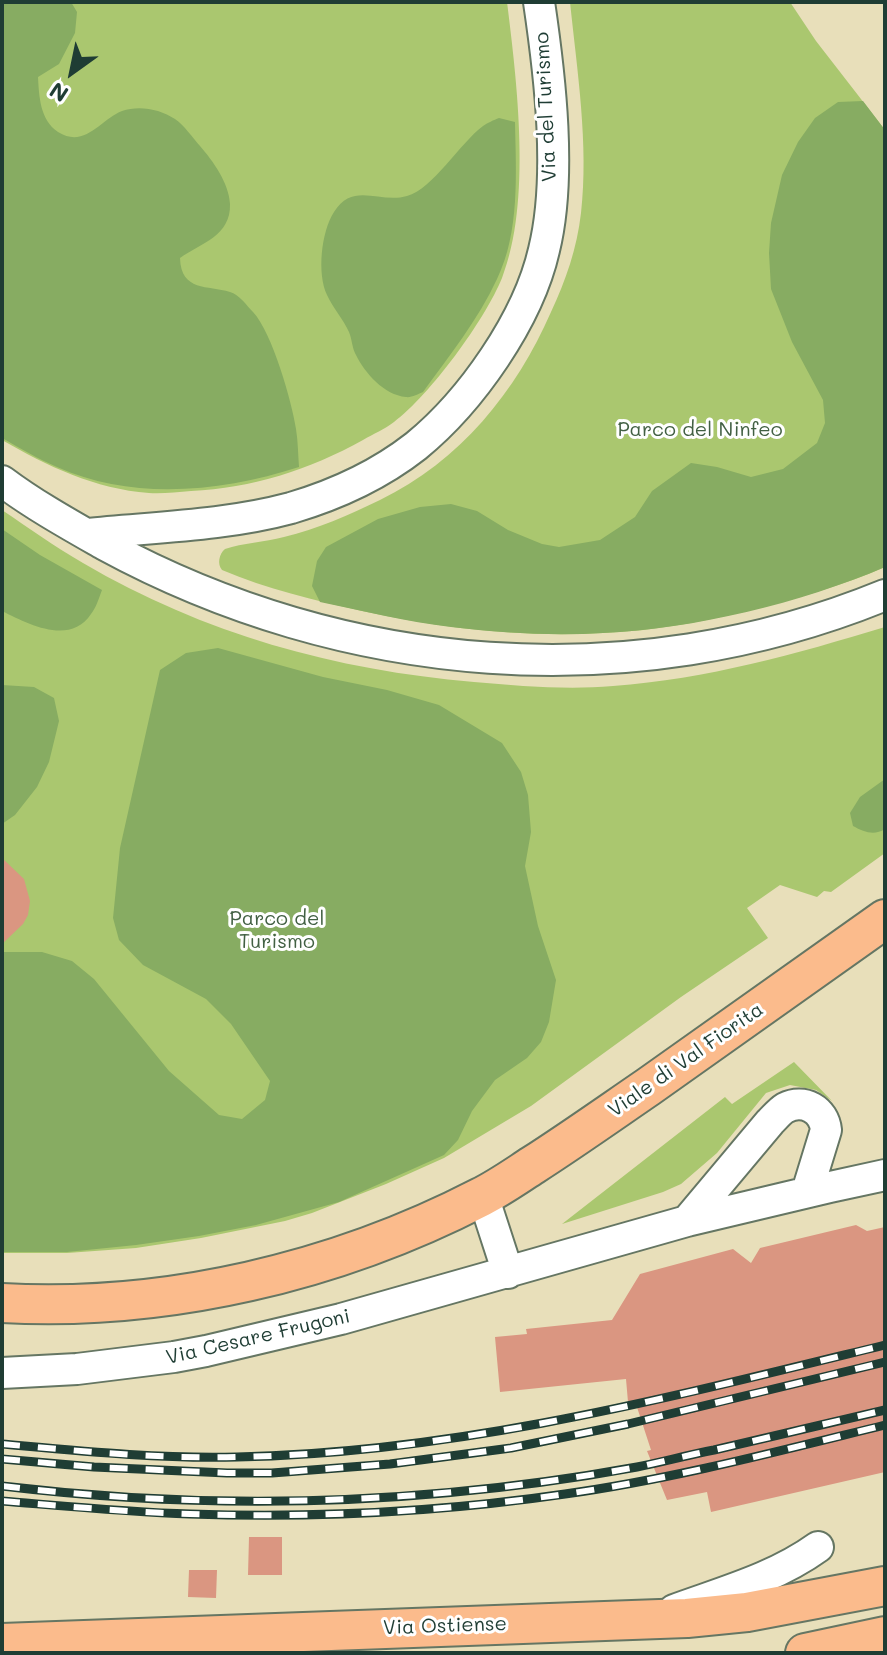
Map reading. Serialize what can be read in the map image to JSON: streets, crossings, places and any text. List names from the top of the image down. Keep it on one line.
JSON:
{"streets":{"main road":["Viale di Val Fiorita","Via Ostiense"],"street":["Via del Turismo","Via Cesare Frugoni"]},"parks":["Parco del Ninfeo","Parco del Turismo"],"north":"bottom left"}
